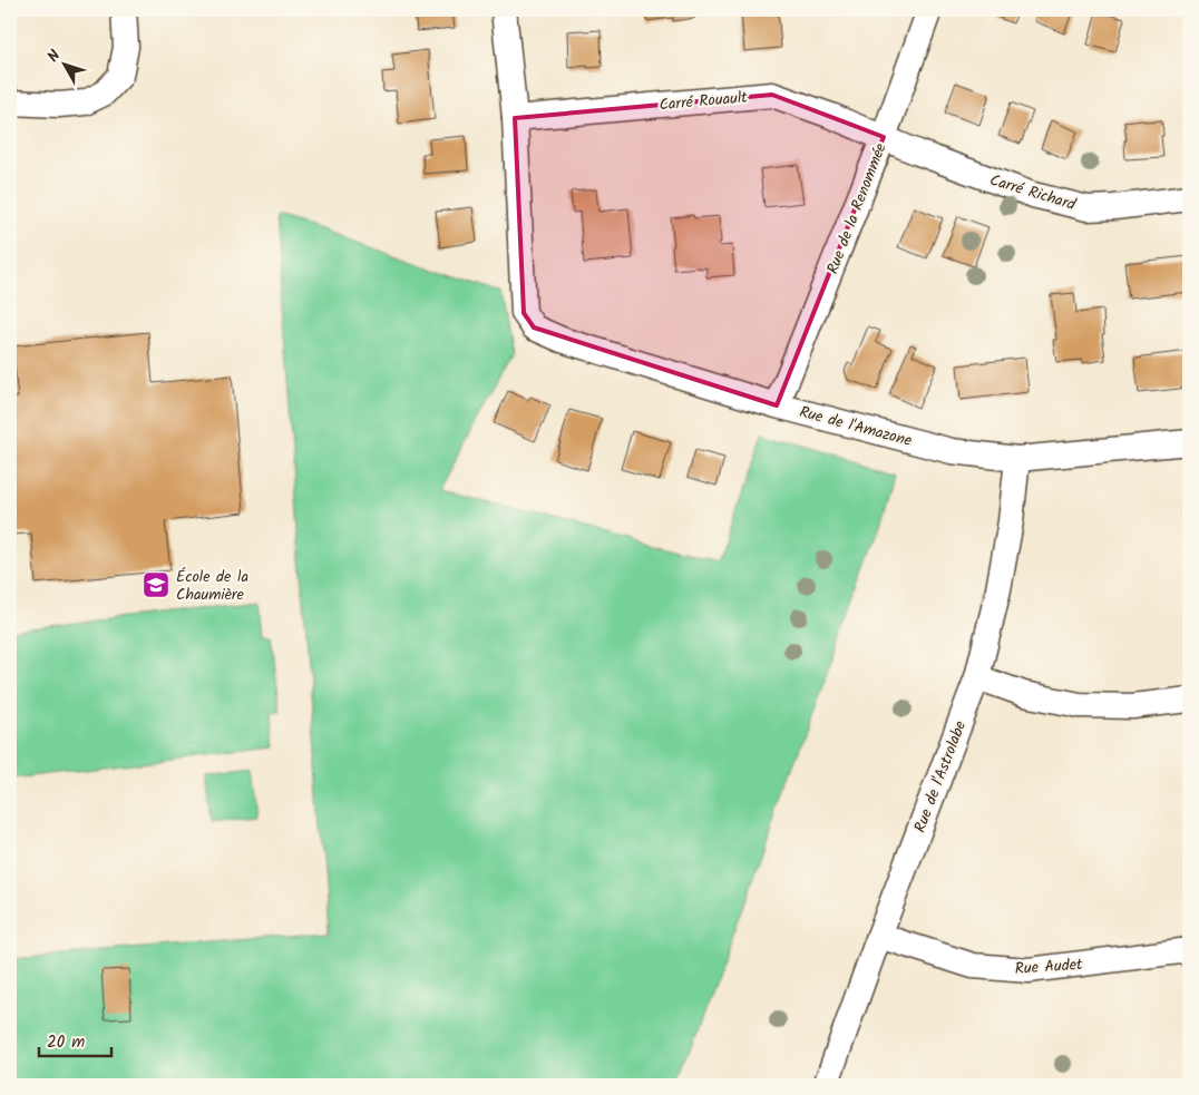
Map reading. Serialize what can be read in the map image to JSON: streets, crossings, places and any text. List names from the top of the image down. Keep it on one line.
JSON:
{"streets":{"street":["Carré Rouault","Carré Richard","Rue de la Renommée","Rue de l'Amazone","Rue de l'Astrolabe","Rue Audet"]},"crossings":[["Carré Rouault","Carré Richard"],["Carré Rouault","Rue de la Renommée"],["Carré Rouault","Rue de l'Amazone"],["Carré Richard","Rue de la Renommée"],["Rue de la Renommée","Rue de l'Amazone"],["Rue de l'Amazone","Rue de l'Astrolabe"],["Rue de l'Astrolabe","Rue Audet"]],"places":{"school or university":["École de la Chaumière"]},"scale_bar":"20 m","north":"top left"}
